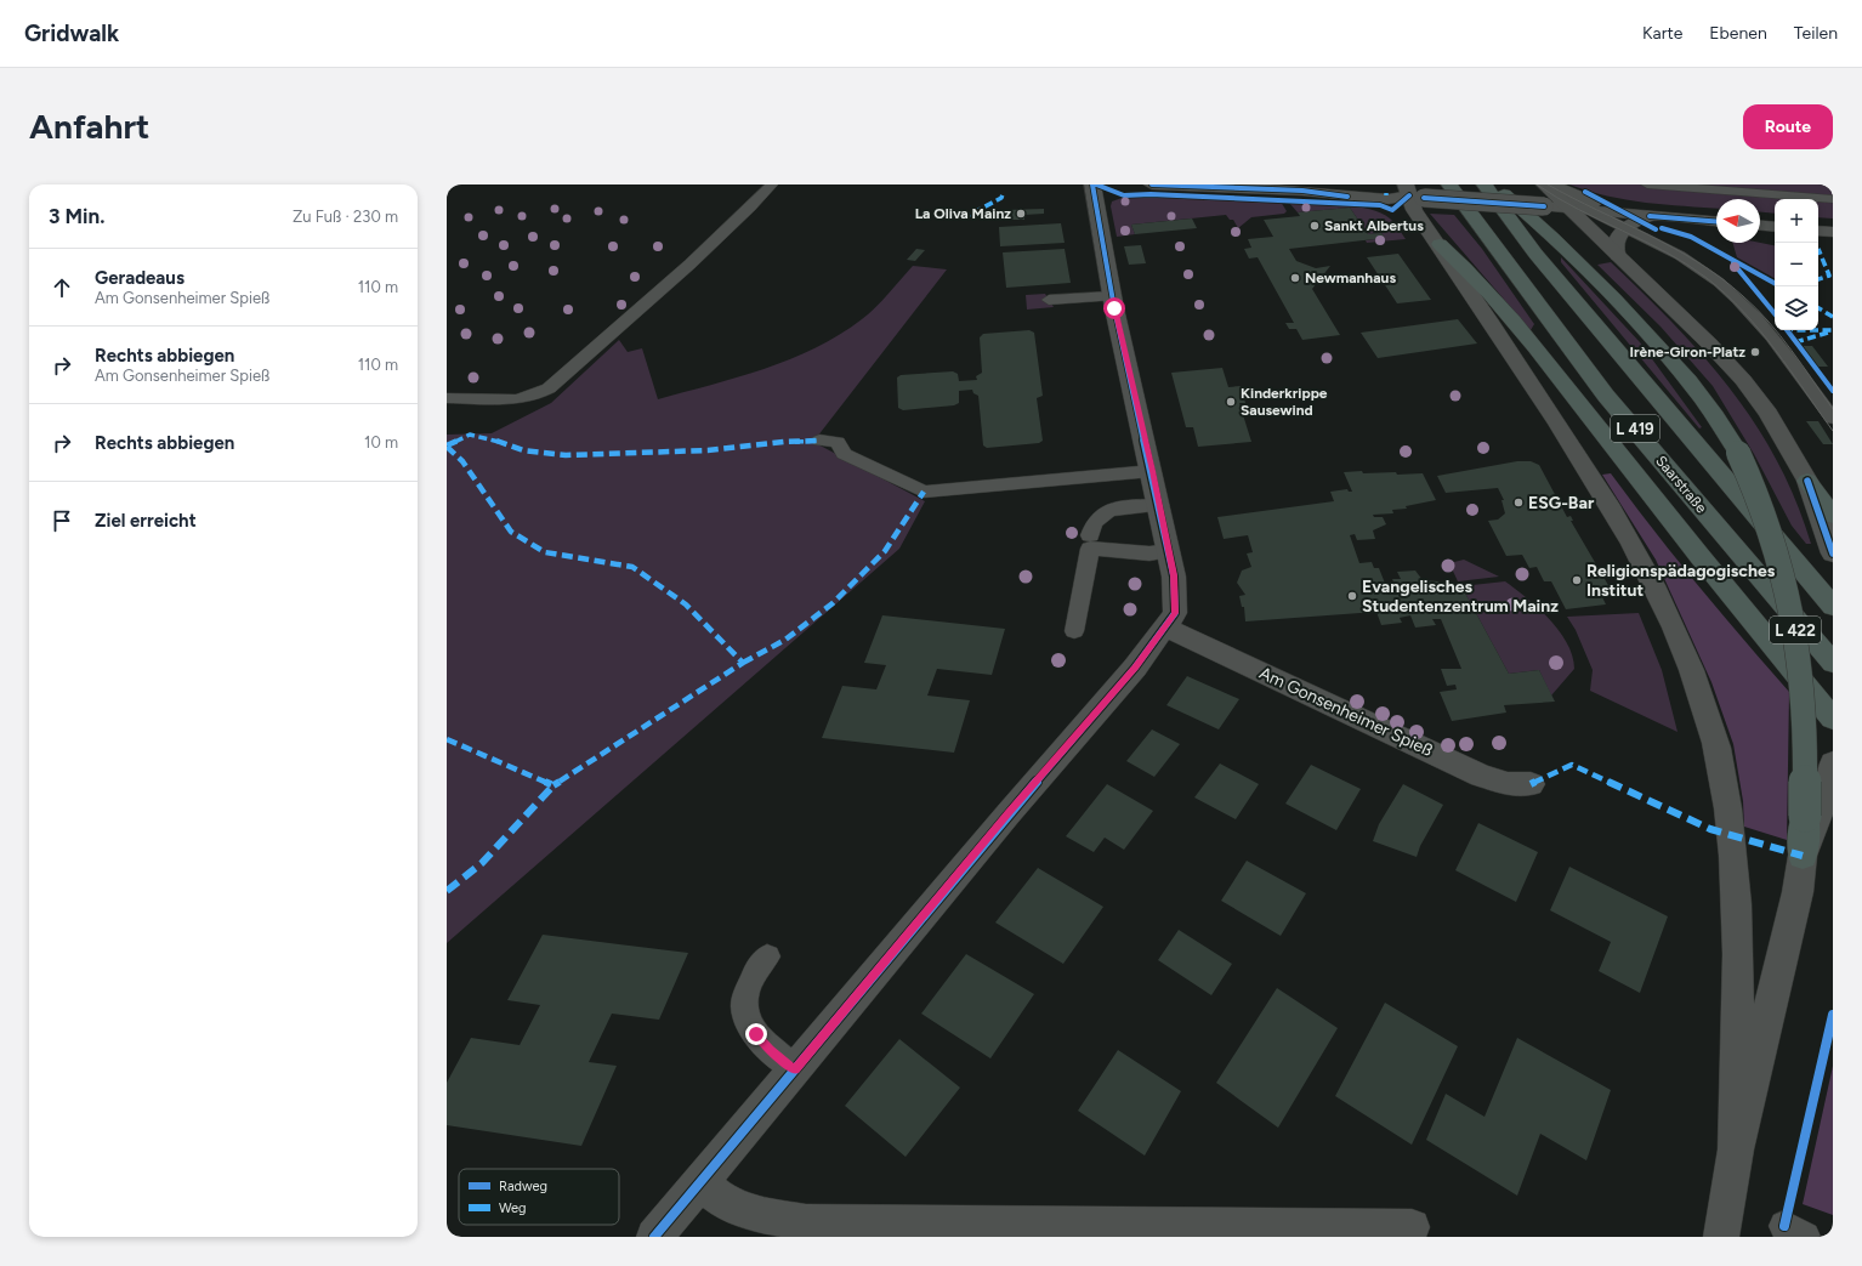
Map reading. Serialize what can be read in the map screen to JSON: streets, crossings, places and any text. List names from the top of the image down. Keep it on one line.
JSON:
{"streets":{"highway":["L 419","Saarstraße","L 422"],"street":["Am Gonsenheimer Spieß"]},"crossings":[["L 419","L 422"]],"places":["La Oliva Mainz","Sankt Albertus","Newmanhaus","Irène-Giron-Platz","Kinderkrippe Sausewind","ESG-Bar","Religionspädagogisches Institut","Evangelisches Studentenzentrum Mainz"],"legend":["Radweg","Weg"],"north":"left","page":{"header":"Gridwalk","nav":["Karte","Ebenen","Teilen"],"buttons":"Route","title":"Anfahrt","heading":["3 Min.","Zu Fuß · 230 m"],"map_buttons":["+","−"],"list":[["Geradeaus","Am Gonsenheimer Spieß","110 m"],["Rechts abbiegen","Am Gonsenheimer Spieß","110 m"],["Rechts abbiegen","10 m"],"Ziel erreicht"]}}
